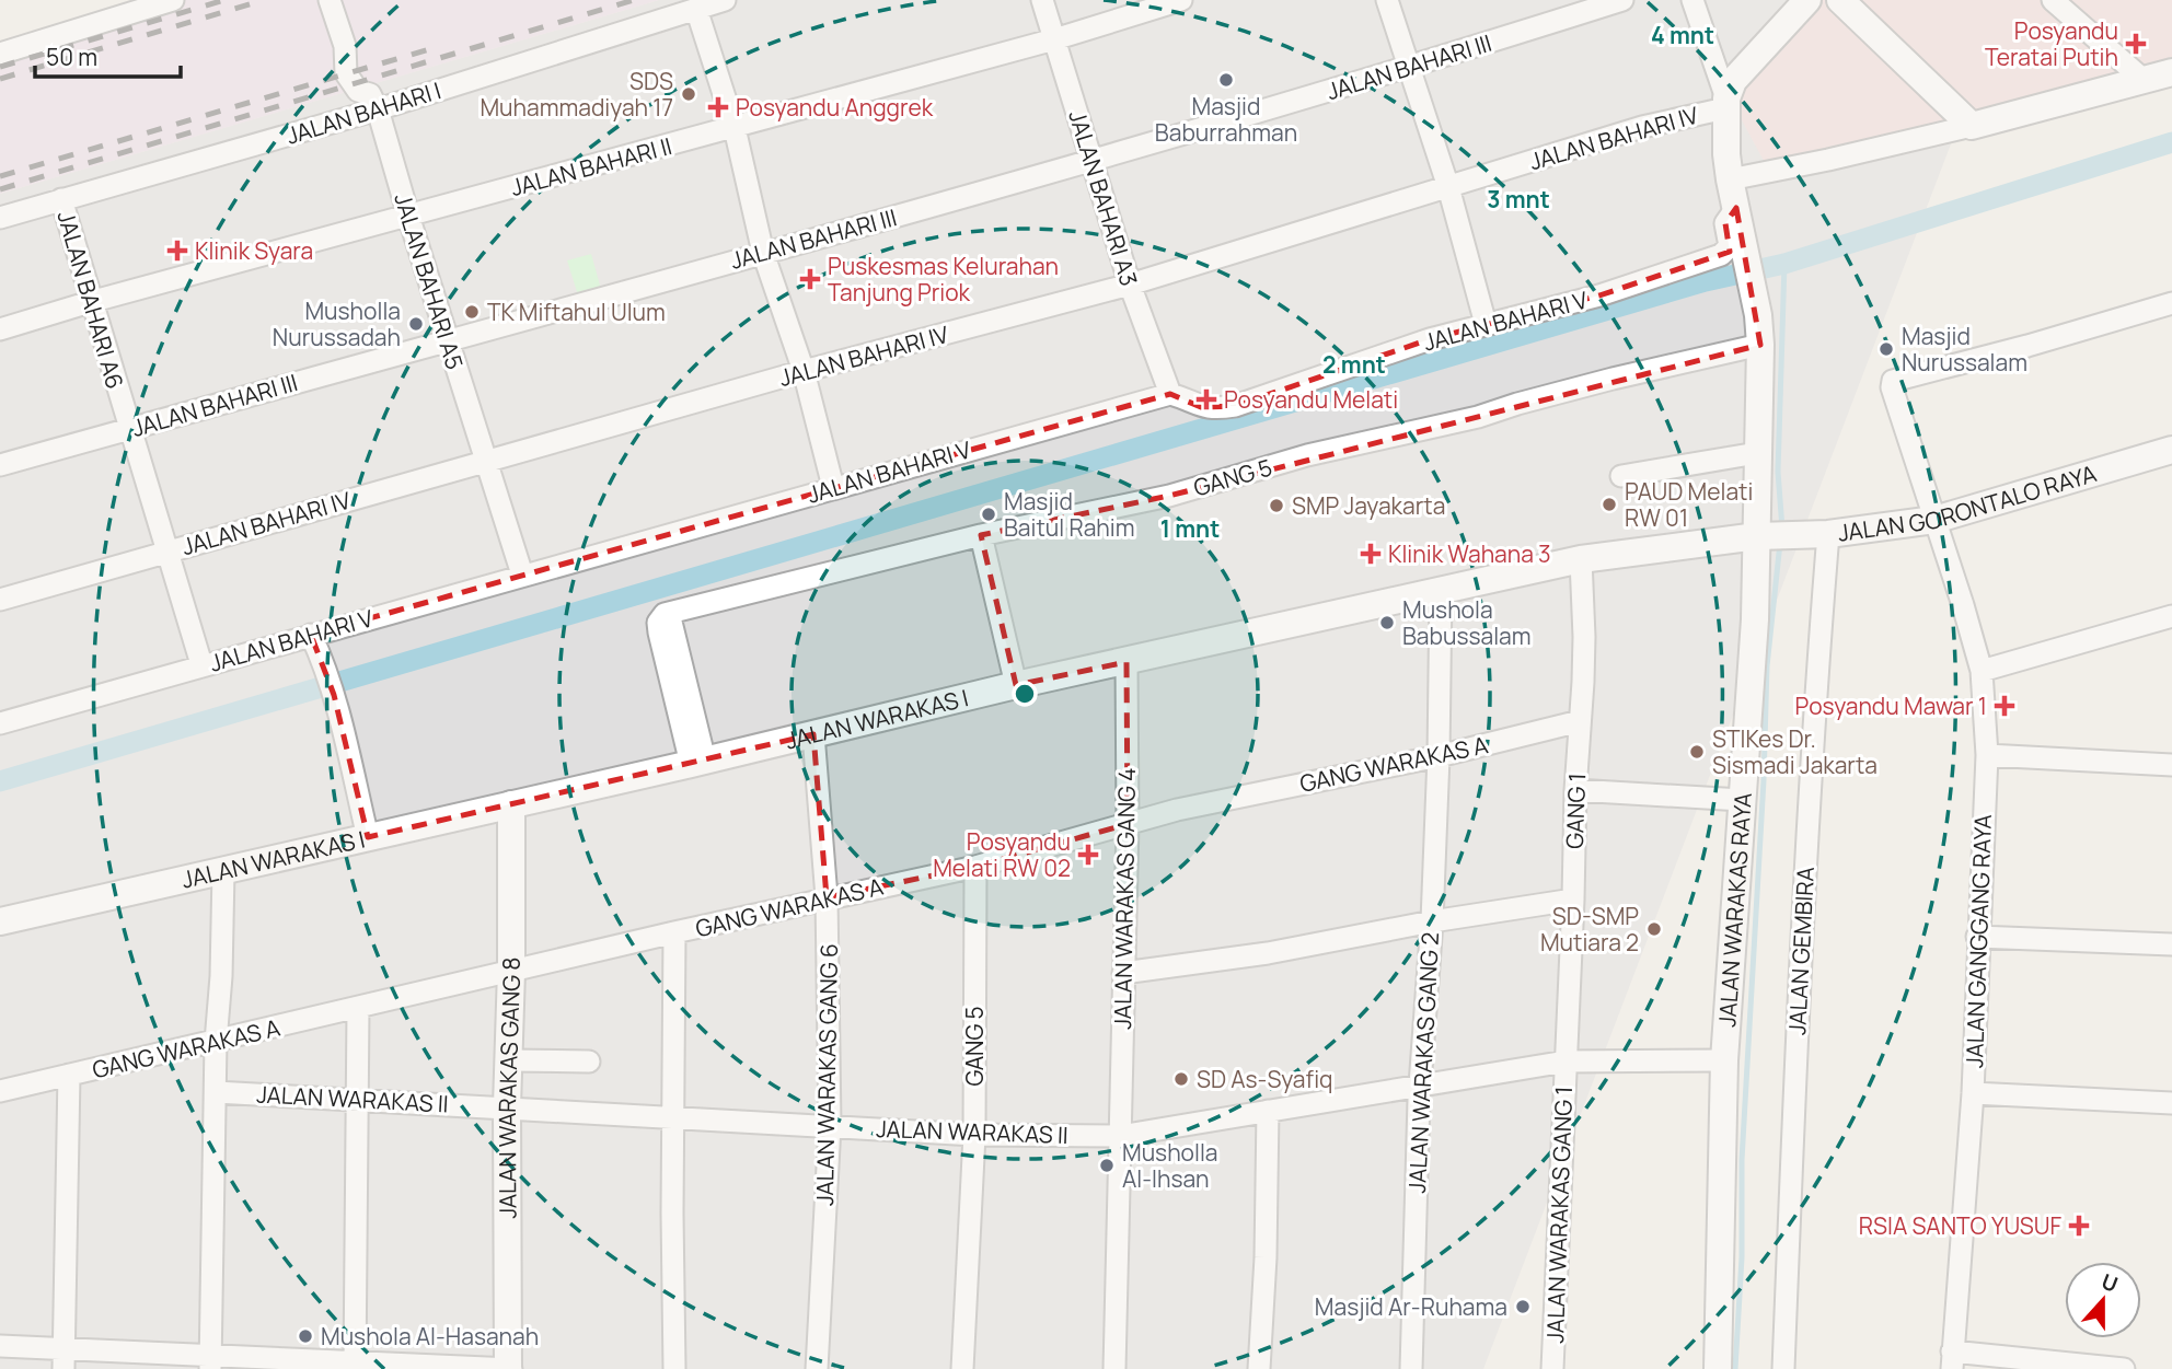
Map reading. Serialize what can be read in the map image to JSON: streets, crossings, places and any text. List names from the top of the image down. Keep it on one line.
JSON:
{"streets":{"street":["JALAN BAHARI III","JALAN BAHARI I","JALAN BAHARI IV","JALAN BAHARI II","JALAN BAHARI A3","JALAN BAHARI A5","JALAN BAHARI A6","JALAN BAHARI V","GANG 5","JALAN GORONTALO RAYA","JALAN WARAKAS I","GANG WARAKAS A","GANG 1","JALAN WARAKAS GANG 4","JALAN WARAKAS RAYA","JALAN GANGGANG RAYA","JALAN GEMBIRA","JALAN WARAKAS GANG 2","JALAN WARAKAS GANG 6","JALAN WARAKAS GANG 8","JALAN WARAKAS II","JALAN WARAKAS GANG 1"]},"crossings":[["JALAN BAHARI III","JALAN BAHARI A3"],["JALAN BAHARI III","JALAN BAHARI A5"],["JALAN BAHARI III","JALAN BAHARI A6"],["JALAN BAHARI I","JALAN BAHARI A5"],["JALAN BAHARI I","JALAN BAHARI A6"],["JALAN BAHARI IV","JALAN BAHARI A3"],["JALAN BAHARI IV","JALAN BAHARI A5"],["JALAN BAHARI IV","JALAN BAHARI A6"],["JALAN BAHARI IV","JALAN WARAKAS RAYA"],["JALAN BAHARI II","JALAN BAHARI A3"],["JALAN BAHARI II","JALAN BAHARI A5"],["JALAN BAHARI II","JALAN BAHARI A6"],["JALAN BAHARI A3","JALAN BAHARI V"],["JALAN BAHARI A5","JALAN BAHARI V"],["JALAN BAHARI A6","JALAN BAHARI V"],["JALAN BAHARI V","JALAN WARAKAS RAYA"],["GANG 5","JALAN WARAKAS I"],["GANG 5","GANG WARAKAS A"],["GANG 5","JALAN WARAKAS RAYA"],["GANG 5","JALAN WARAKAS II"],["JALAN GORONTALO RAYA","JALAN WARAKAS I"],["JALAN GORONTALO RAYA","JALAN WARAKAS RAYA"],["JALAN GORONTALO RAYA","JALAN GANGGANG RAYA"],["JALAN GORONTALO RAYA","JALAN GEMBIRA"],["JALAN WARAKAS I","GANG 1"],["JALAN WARAKAS I","JALAN WARAKAS GANG 4"],["JALAN WARAKAS I","JALAN WARAKAS RAYA"],["JALAN WARAKAS I","JALAN WARAKAS GANG 2"],["JALAN WARAKAS I","JALAN WARAKAS GANG 6"],["JALAN WARAKAS I","JALAN WARAKAS GANG 8"],["GANG WARAKAS A","GANG 1"],["GANG WARAKAS A","JALAN WARAKAS GANG 4"],["GANG WARAKAS A","JALAN WARAKAS GANG 2"],["GANG WARAKAS A","JALAN WARAKAS GANG 6"],["GANG WARAKAS A","JALAN WARAKAS GANG 8"],["GANG 1","JALAN WARAKAS II"],["GANG 1","JALAN WARAKAS GANG 1"],["JALAN WARAKAS GANG 4","JALAN WARAKAS II"],["JALAN WARAKAS RAYA","JALAN WARAKAS II"],["JALAN WARAKAS GANG 2","JALAN WARAKAS II"],["JALAN WARAKAS GANG 6","JALAN WARAKAS II"],["JALAN WARAKAS GANG 8","JALAN WARAKAS II"],["JALAN WARAKAS II","JALAN WARAKAS GANG 1"]],"places":{"health":["Posyandu Teratai Putih","Posyandu Anggrek","Klinik Syara","Puskesmas Kelurahan Tanjung Priok","Posyandu Melati","Klinik Wahana 3","Posyandu Mawar 1","Posyandu Melati RW 02","RSIA SANTO YUSUF"],"other":["Masjid Baburrahman","SDS Muhammadiyah 17","TK Miftahul Ulum","Musholla Nurussadah","Masjid Nurussalam","PAUD Melati RW 01","SMP Jayakarta","Masjid Baitul Rahim","Mushola Babussalam","STIKes Dr. Sismadi Jakarta","SD-SMP Mutiara 2","SD As-Syafiq","Musholla Al-Ihsan","Masjid Ar-Ruhama","Mushola Al-Hasanah"]},"scale_bar":"50 m","north":"top","rings":["4 mnt","3 mnt","2 mnt","1 mnt"]}
